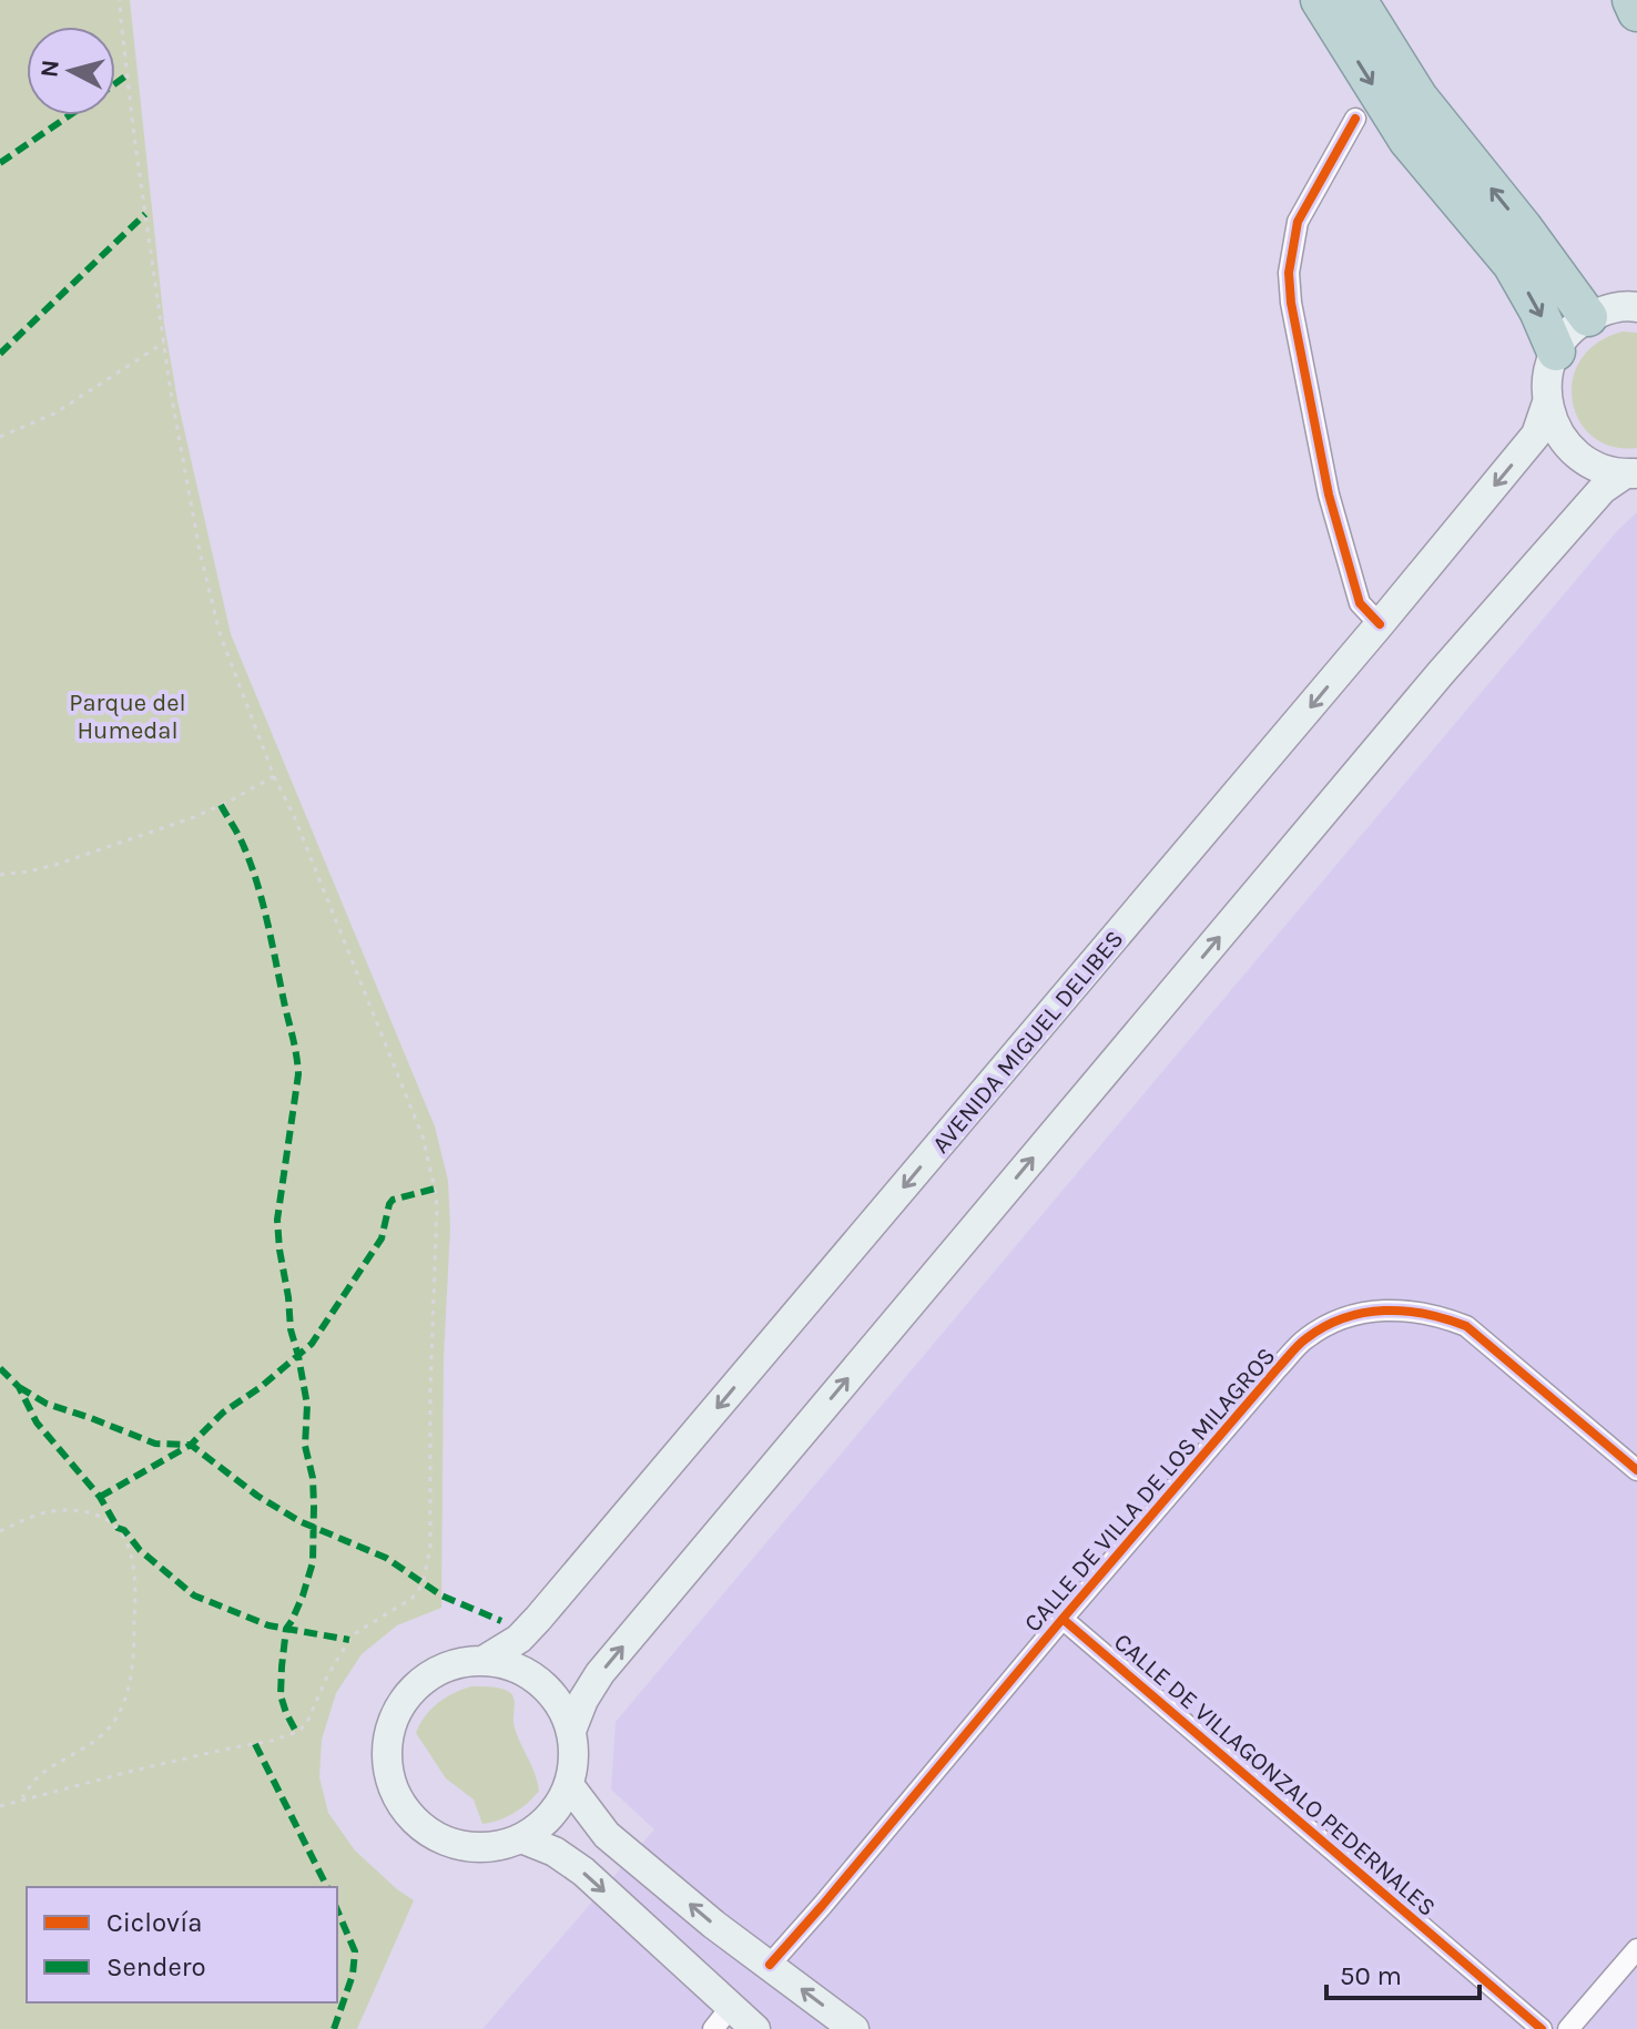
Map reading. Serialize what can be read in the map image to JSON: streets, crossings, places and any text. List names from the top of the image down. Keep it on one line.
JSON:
{"streets":{"main road":["AVENIDA MIGUEL DELIBES"],"street":["CALLE DE VILLA DE LOS MILAGROS","CALLE DE VILLAGONZALO PEDERNALES"]},"crossings":[["CALLE DE VILLA DE LOS MILAGROS","CALLE DE VILLAGONZALO PEDERNALES"]],"parks":["Parque del Humedal"],"legend":["Ciclovía","Sendero"],"scale_bar":"50 m","north":"left"}
